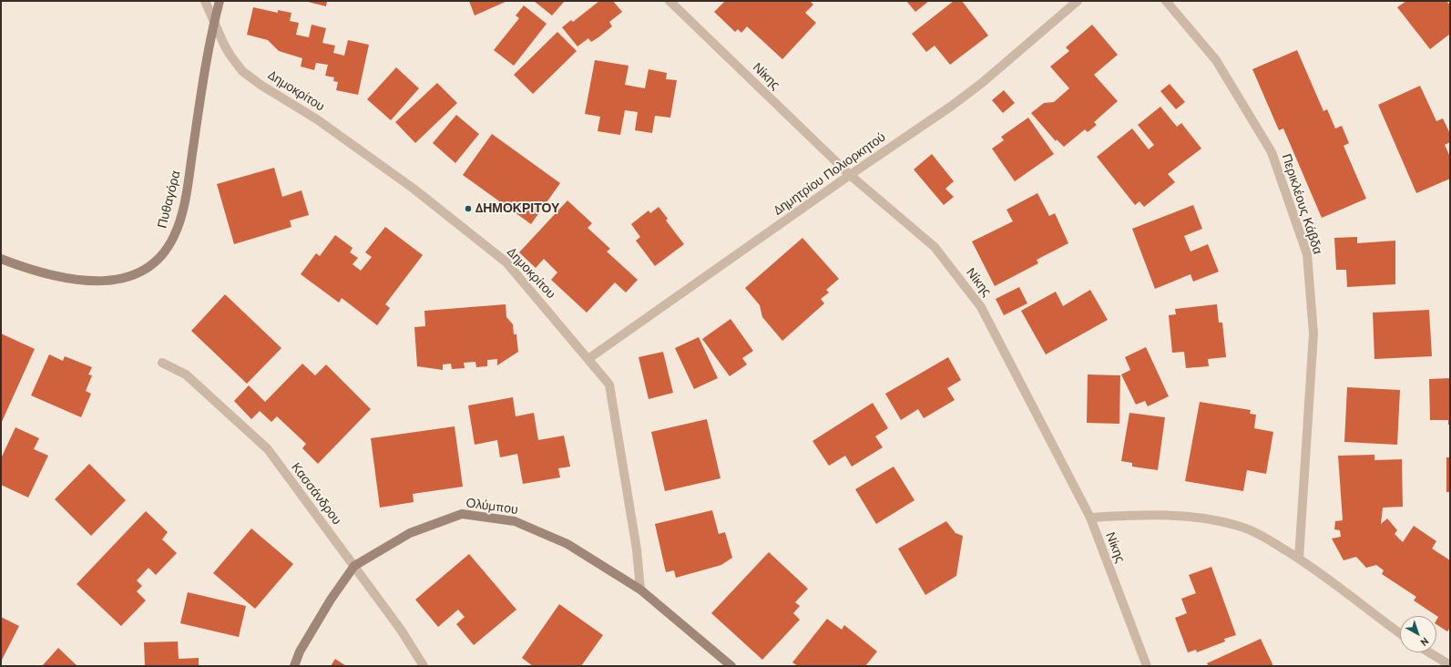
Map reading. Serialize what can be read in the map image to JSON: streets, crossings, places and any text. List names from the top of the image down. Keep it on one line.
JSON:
{"streets":{"street":["Νίκης","Δημοκρίτου","Δημητρίου Πολιορκητού","Πυθαγόρα","Περικλέους Κάβδα","Κασσάνδρου","Ολύμπου"]},"crossings":[["Νίκης","Δημητρίου Πολιορκητού"],["Δημοκρίτου","Δημητρίου Πολιορκητού"],["Δημοκρίτου","Πυθαγόρα"],["Δημοκρίτου","Ολύμπου"],["Κασσάνδρου","Ολύμπου"]],"places":["ΔΗΜΟΚΡΙΤΟΥ"],"north":"bottom right"}
